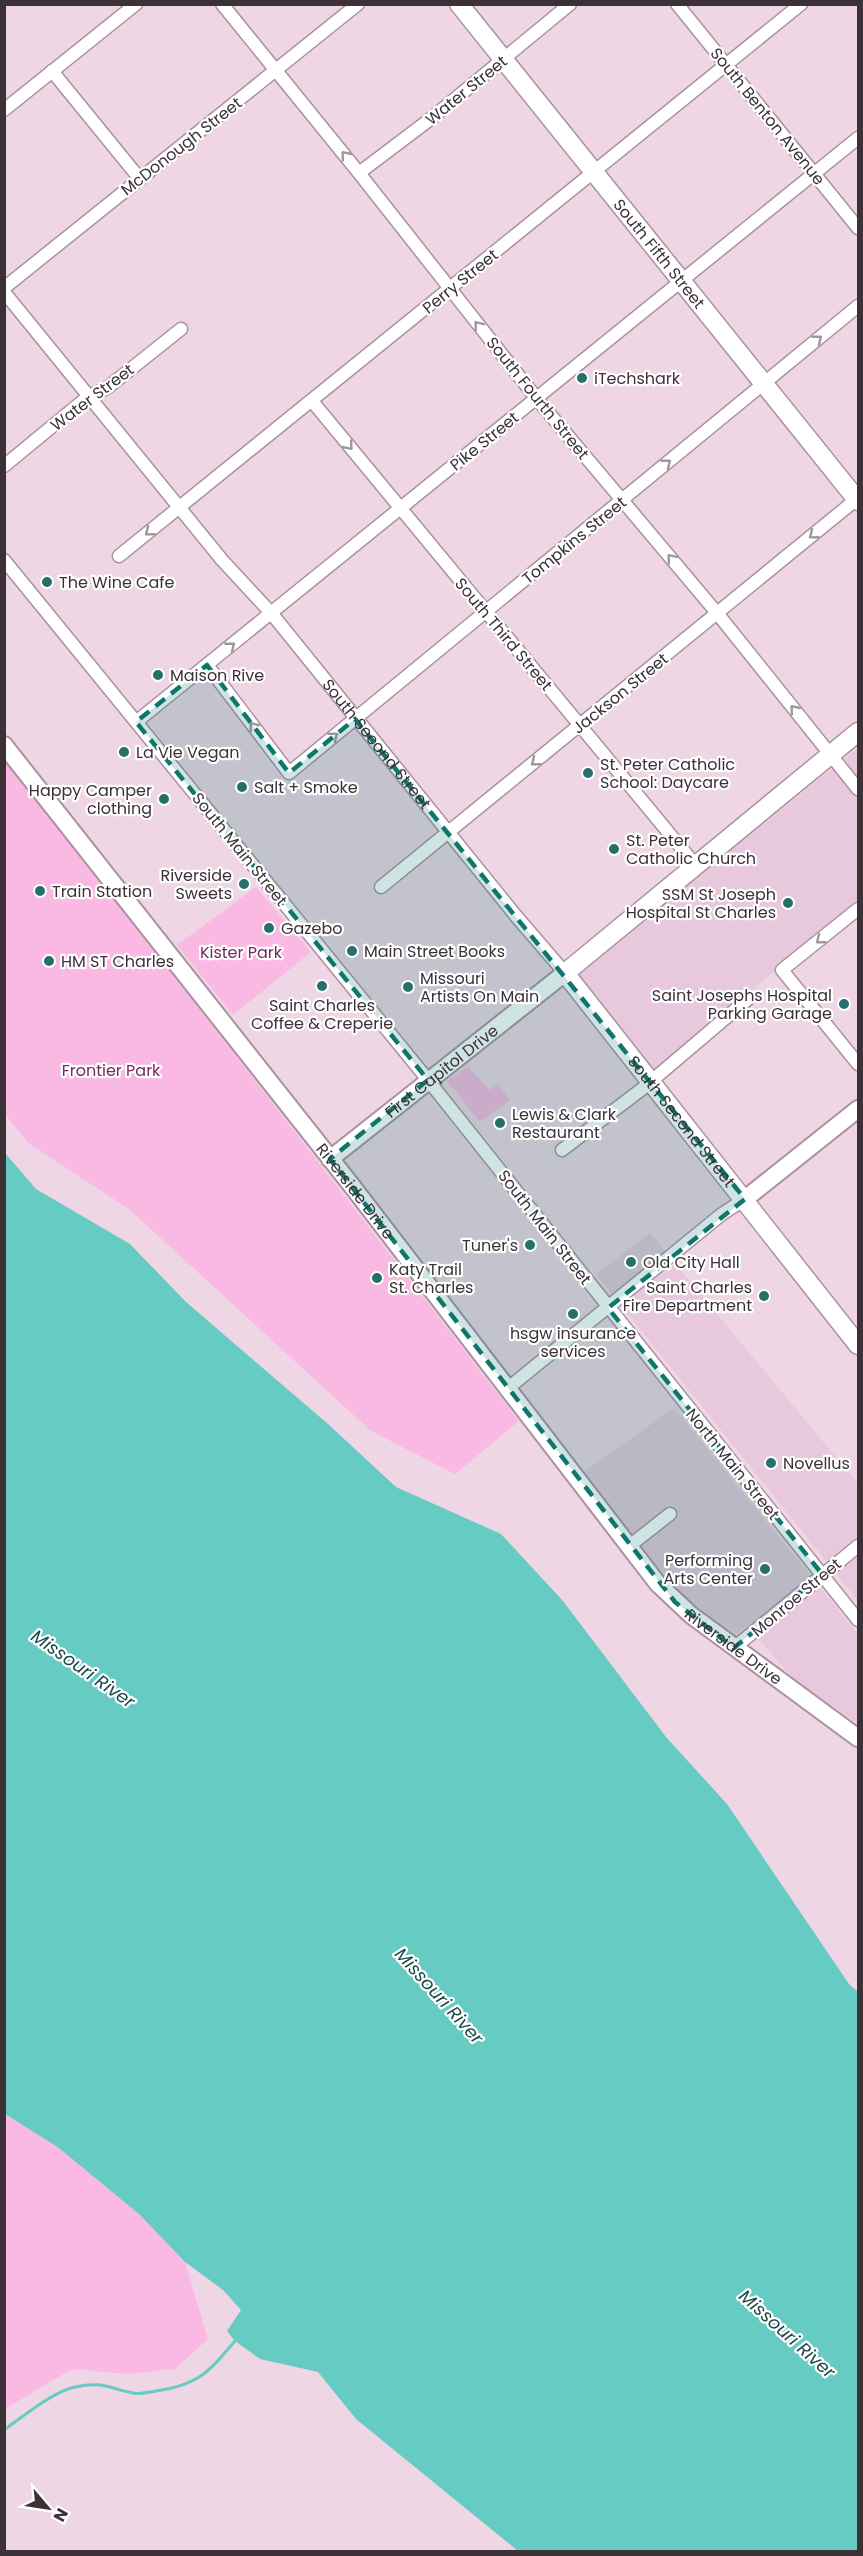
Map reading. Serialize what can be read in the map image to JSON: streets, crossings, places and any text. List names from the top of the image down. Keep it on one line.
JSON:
{"streets":{"main road":["South Fifth Street","South Second Street","First Capitol Drive"],"street":["Water Street","South Benton Avenue","McDonough Street","Perry Street","South Fourth Street","Pike Street","Tompkins Street","South Third Street","Jackson Street","South Main Street","Riverside Drive","North Main Street","Monroe Street"]},"crossings":[["Water Street","South Fifth Street"],["Water Street","South Fourth Street"],["Water Street","South Second Street"],["South Benton Avenue","Perry Street"],["South Benton Avenue","Pike Street"],["McDonough Street","South Fourth Street"],["McDonough Street","South Second Street"],["South Fifth Street","Perry Street"],["South Fifth Street","Pike Street"],["South Fifth Street","Tompkins Street"],["South Fifth Street","Jackson Street"],["Perry Street","South Fourth Street"],["Perry Street","South Third Street"],["Perry Street","South Second Street"],["South Fourth Street","Pike Street"],["South Fourth Street","Tompkins Street"],["South Fourth Street","Jackson Street"],["South Fourth Street","First Capitol Drive"],["Pike Street","Tompkins Street"],["Pike Street","South Third Street"],["Pike Street","South Second Street"],["Pike Street","South Main Street"],["Tompkins Street","South Third Street"],["Tompkins Street","South Second Street"],["South Third Street","Jackson Street"],["South Third Street","First Capitol Drive"],["Jackson Street","South Second Street"],["South Second Street","First Capitol Drive"],["South Main Street","First Capitol Drive"],["South Main Street","North Main Street"],["First Capitol Drive","Riverside Drive"],["Riverside Drive","Monroe Street"],["North Main Street","Monroe Street"]],"one_way":["South Fourth Street","Tompkins Street","Jackson Street"],"water":["Missouri River"],"parks":["Kister Park","Frontier Park"],"places":["iTechshark","The Wine Cafe","Maison Rive","La Vie Vegan","St. Peter Catholic School: Daycare","Salt + Smoke","Happy Camper clothing","St. Peter Catholic Church","Riverside Sweets","Train Station","SSM St Joseph Hospital St Charles","Gazebo","Main Street Books","HM ST Charles","Saint Charles Coffee & Creperie","Missouri Artists On Main","Saint Josephs Hospital Parking Garage","Lewis & Clark Restaurant","Tuner's","Old City Hall","Katy Trail St. Charles","Saint Charles Fire Department","hsgw insurance services","Novellus","Performing Arts Center"],"north":"bottom right"}
